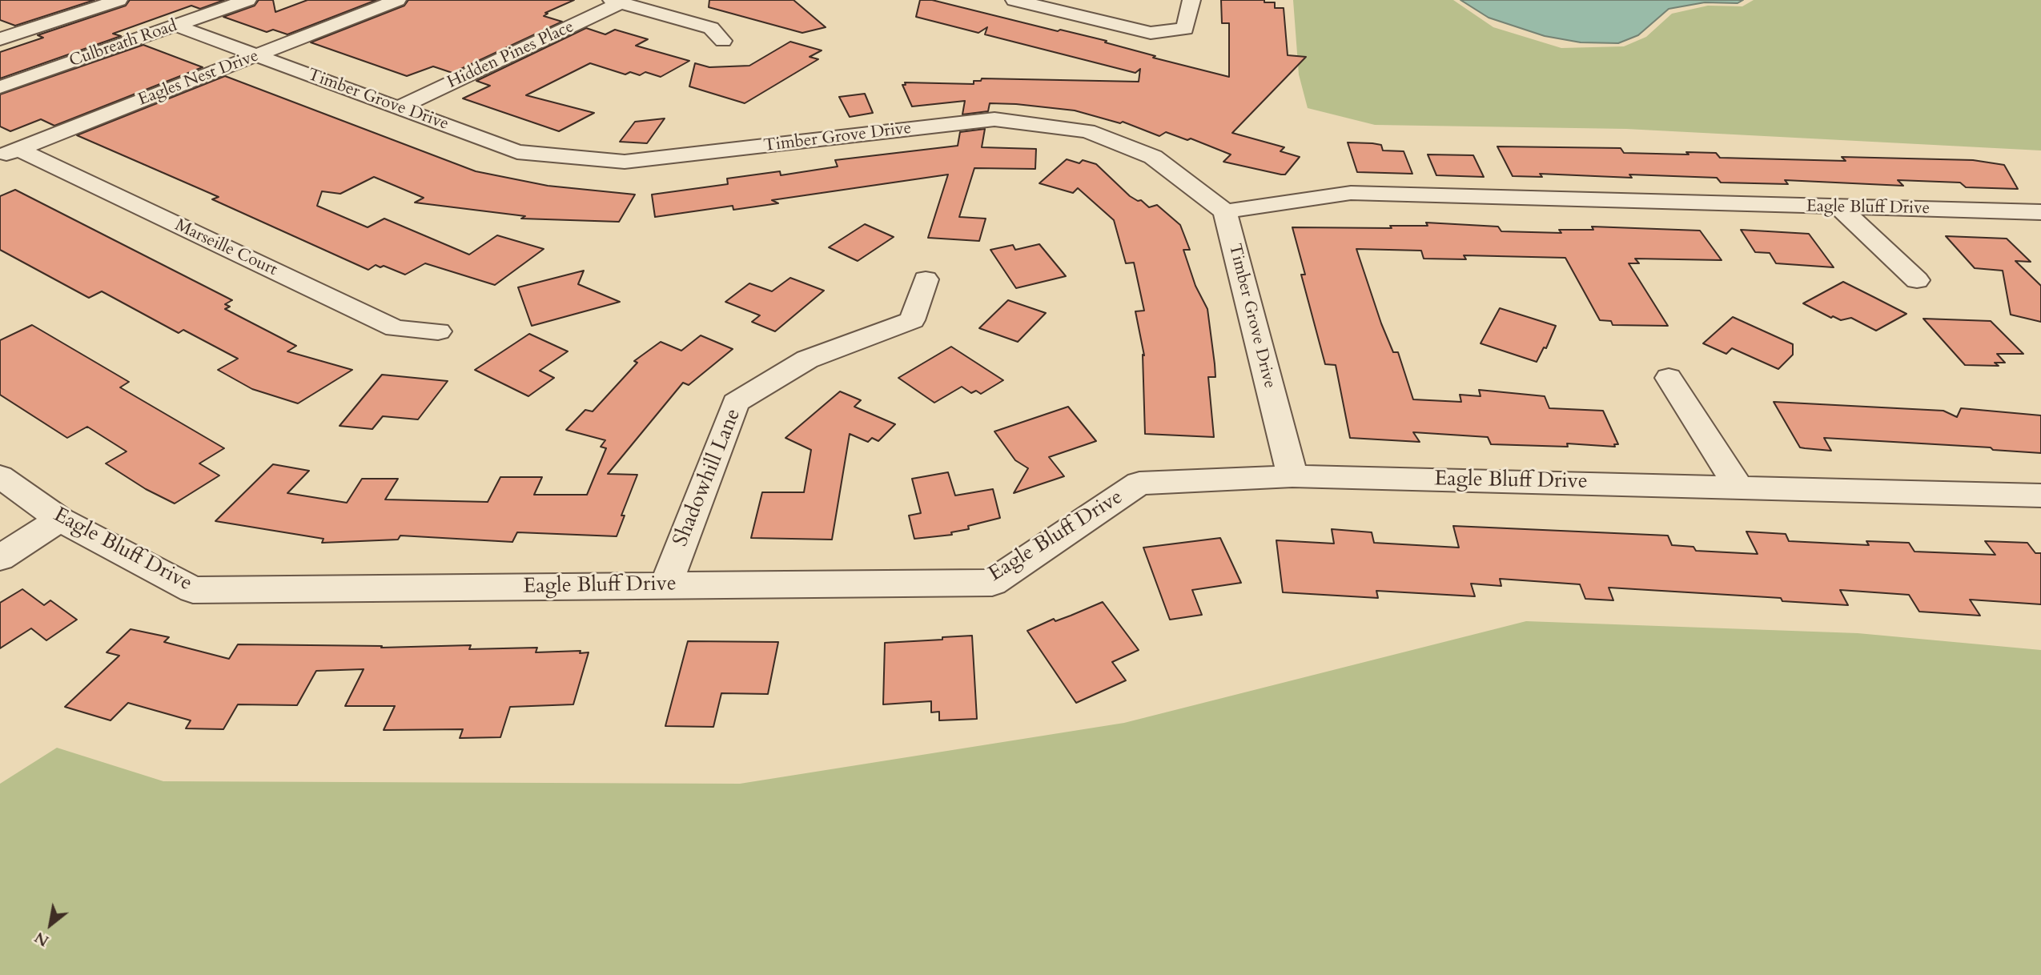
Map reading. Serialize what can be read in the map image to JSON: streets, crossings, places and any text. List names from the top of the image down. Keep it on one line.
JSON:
{"streets":{"street":["Culbreath Road","Hidden Pines Place","Eagles Nest Drive","Timber Grove Drive","Eagle Bluff Drive","Marseille Court","Shadowhill Lane"]},"crossings":[["Culbreath Road","Timber Grove Drive"],["Hidden Pines Place","Timber Grove Drive"],["Eagles Nest Drive","Timber Grove Drive"],["Eagles Nest Drive","Marseille Court"],["Timber Grove Drive","Eagle Bluff Drive"],["Eagle Bluff Drive","Shadowhill Lane"]],"north":"bottom left"}
